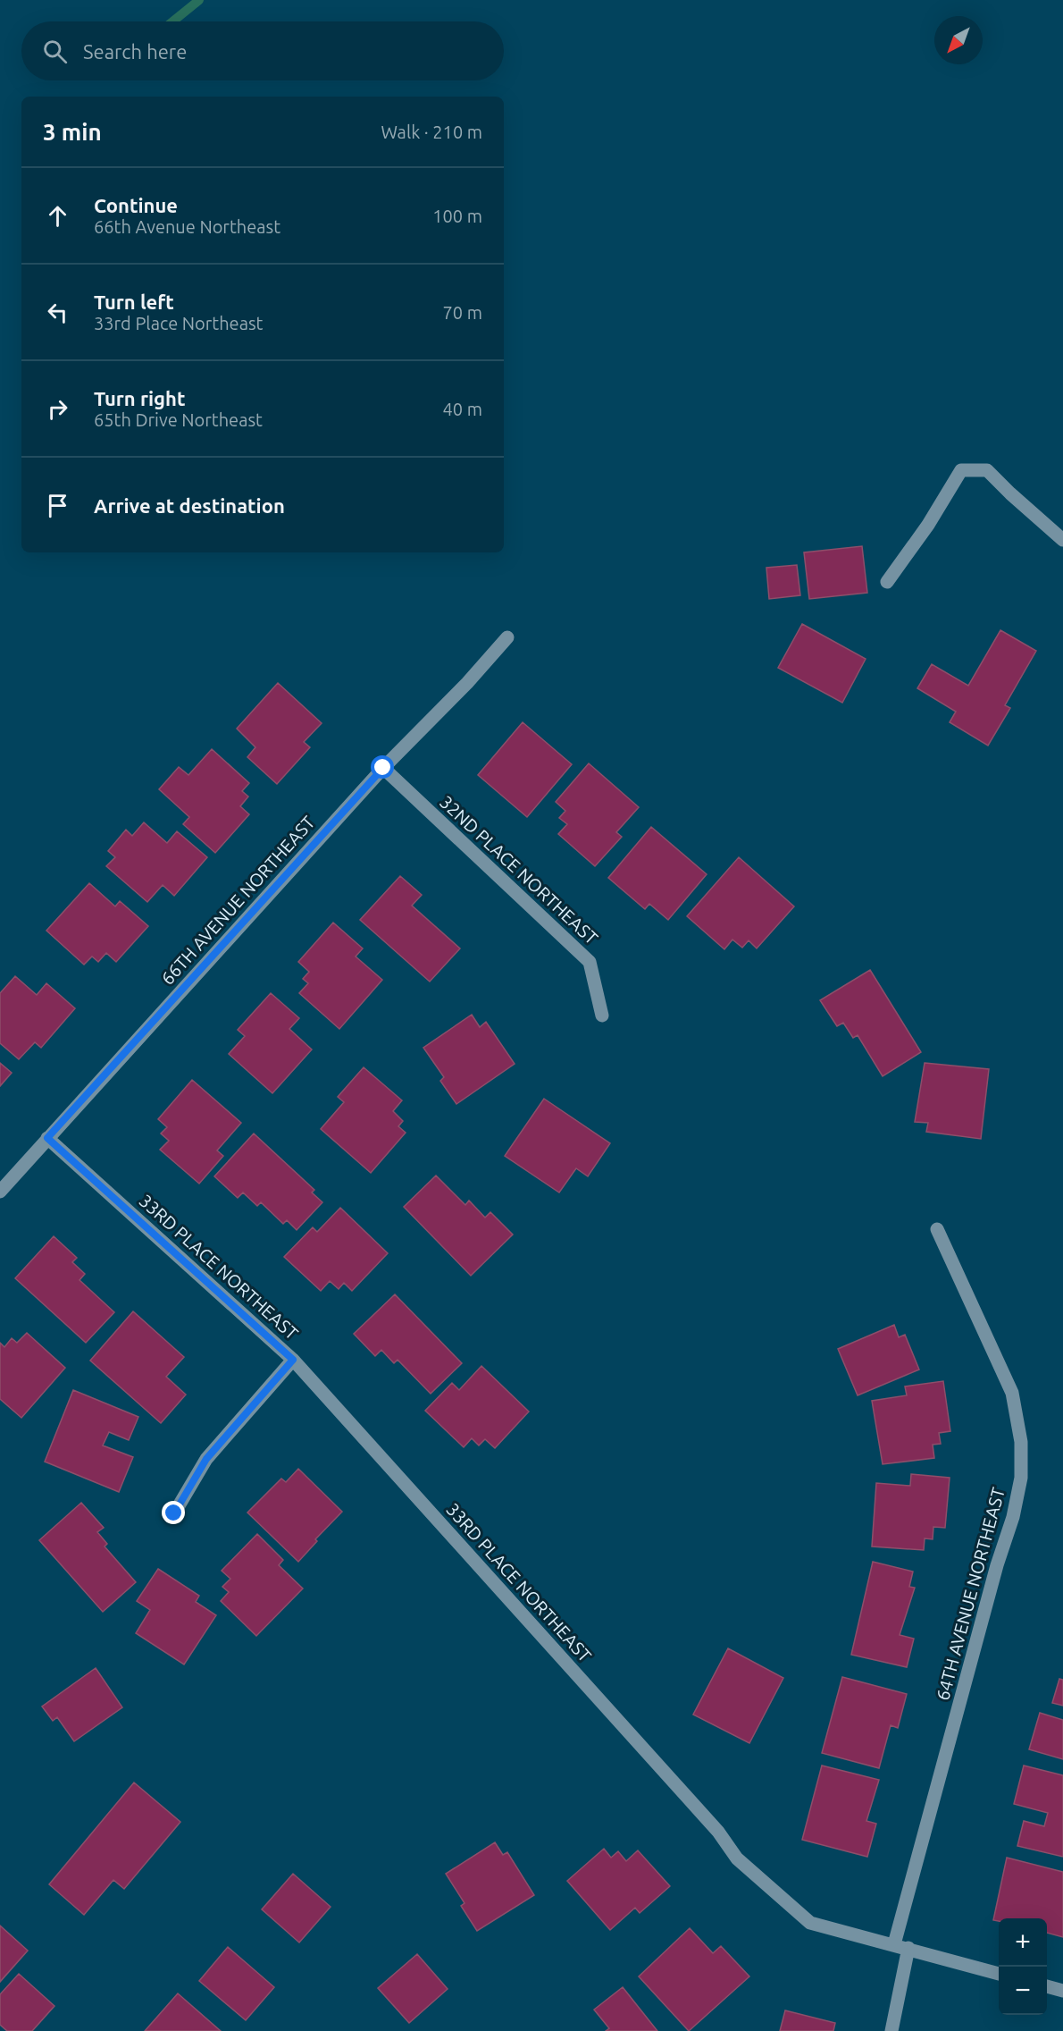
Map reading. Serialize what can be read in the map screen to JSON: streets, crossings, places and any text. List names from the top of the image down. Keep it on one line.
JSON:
{"streets":{"street":["32ND PLACE NORTHEAST","66TH AVENUE NORTHEAST","33RD PLACE NORTHEAST","64TH AVENUE NORTHEAST"]},"crossings":[["32ND PLACE NORTHEAST","66TH AVENUE NORTHEAST"],["66TH AVENUE NORTHEAST","33RD PLACE NORTHEAST"],["33RD PLACE NORTHEAST","64TH AVENUE NORTHEAST"]],"north":"bottom left","page":{"search":"Search here","heading":["3 min","Walk · 210 m"],"list":[["Continue","66th Avenue Northeast","100 m"],["Turn left","33rd Place Northeast","70 m"],["Turn right","65th Drive Northeast","40 m"],"Arrive at destination"],"map_buttons":["+","−"]}}
